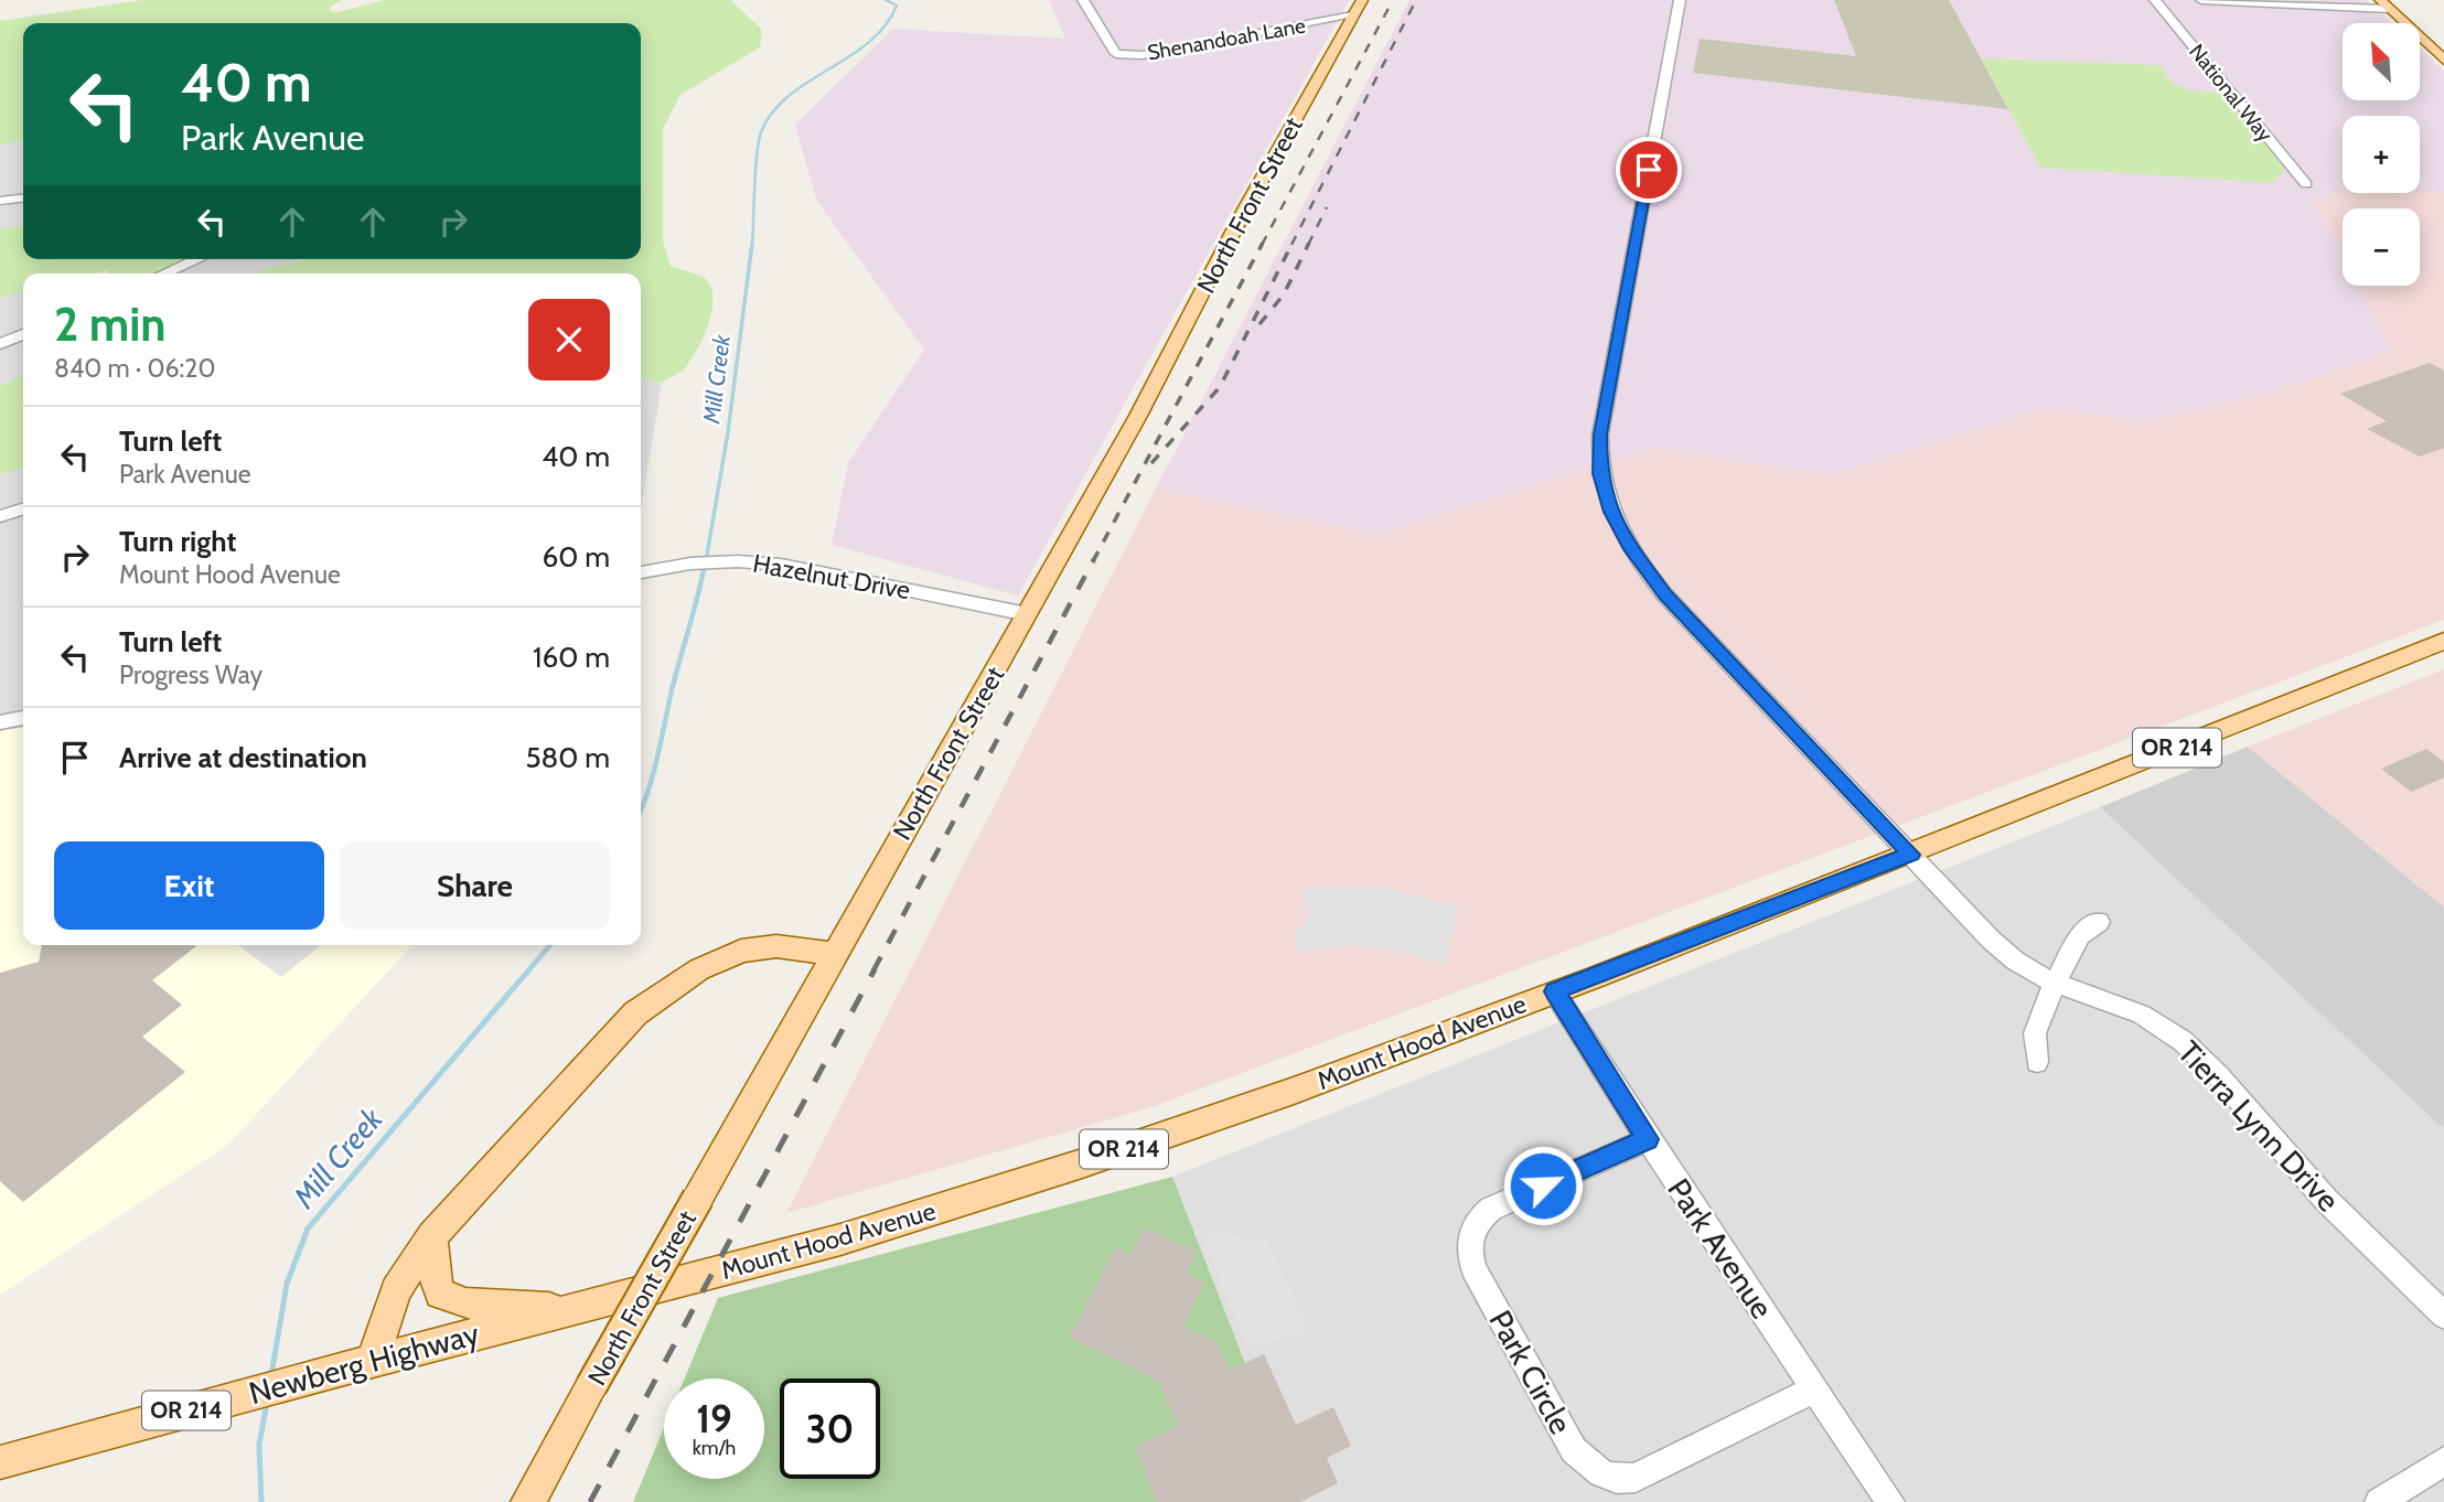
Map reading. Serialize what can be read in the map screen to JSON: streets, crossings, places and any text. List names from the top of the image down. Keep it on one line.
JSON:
{"streets":{"main road":["North Front Street","OR 214","Mount Hood Avenue","Newberg Highway"],"street":["Shenandoah Lane","National Way","Hazelnut Drive","Tierra Lynn Drive","Park Avenue","Park Circle"]},"crossings":[["Shenandoah Lane","North Front Street"],["North Front Street","Hazelnut Drive"],["Mount Hood Avenue","Tierra Lynn Drive"],["Mount Hood Avenue","Park Avenue"],["Mount Hood Avenue","Newberg Highway"],["Park Avenue","Park Circle"]],"water":["Mill Creek"],"north":"top left","page":{"map_buttons":["+","−"],"turn":["40 m","Park Avenue"],"heading":["2 min","840 m · 06:20"],"list":[{"name":"Turn left","note":"Park Avenue","value":"40 m"},{"name":"Turn right","note":"Mount Hood Avenue","value":"60 m"},{"name":"Turn left","note":"Progress Way","value":"160 m"},{"name":"Arrive at destination","value":"580 m"}],"buttons":["Exit","Share"],"speed":"19 km/h","limit":"30"}}
